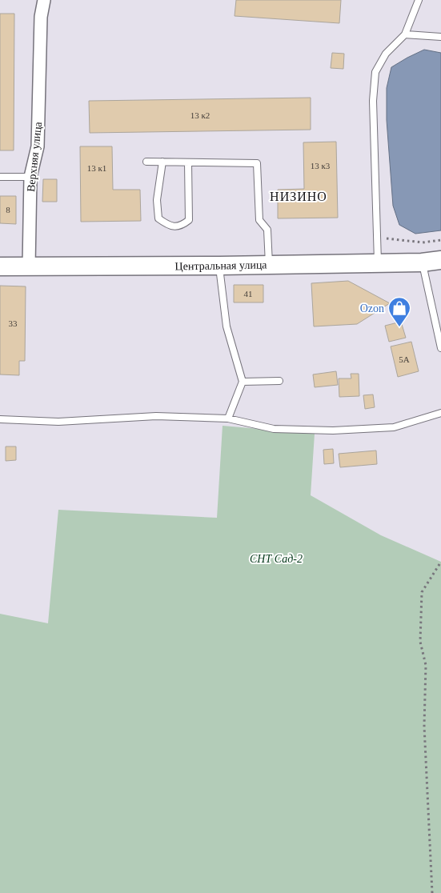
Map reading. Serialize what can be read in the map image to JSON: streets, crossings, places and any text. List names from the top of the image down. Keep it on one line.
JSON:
{"streets":{"street":["Верхняя улица","Центральная улица"]},"crossings":[["Верхняя улица","Центральная улица"]],"districts":["НИЗИНО"],"parks":["СНТ Сад-2"],"places":{"shop":["Ozon"]},"house_numbers":["13 к2","13 к3","13 к1","8","41","33","5А"]}
